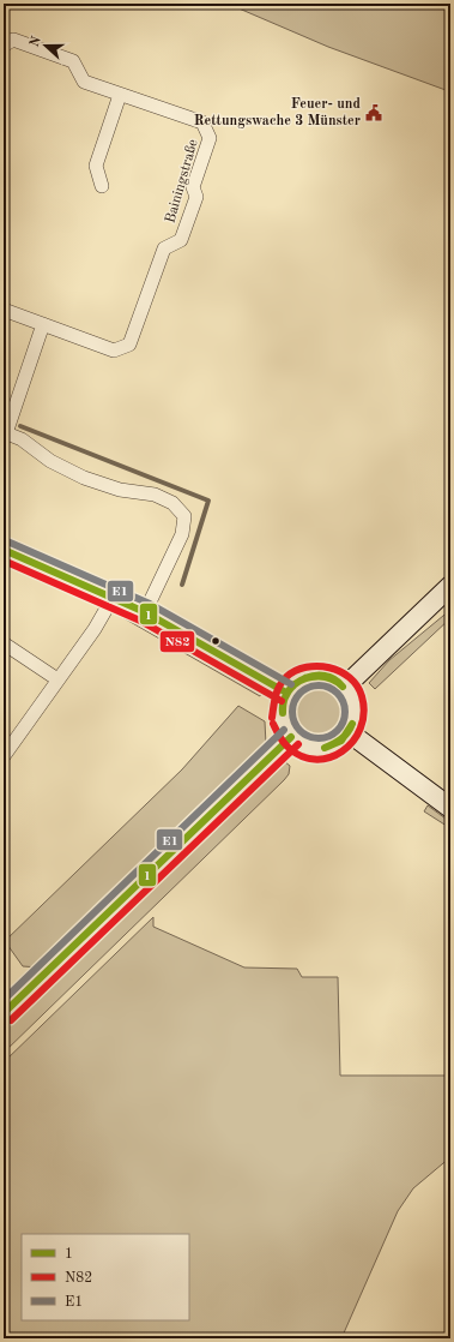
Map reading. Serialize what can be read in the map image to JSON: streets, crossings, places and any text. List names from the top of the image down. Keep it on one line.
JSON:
{"streets":{"street":["Bainingstraße"]},"places":{"public building":["Feuer- und Rettungswache 3 Münster"]},"lines":["transit line E1","transit line 1","transit line N82"],"legend":["1","N82","E1"],"north":"left"}
